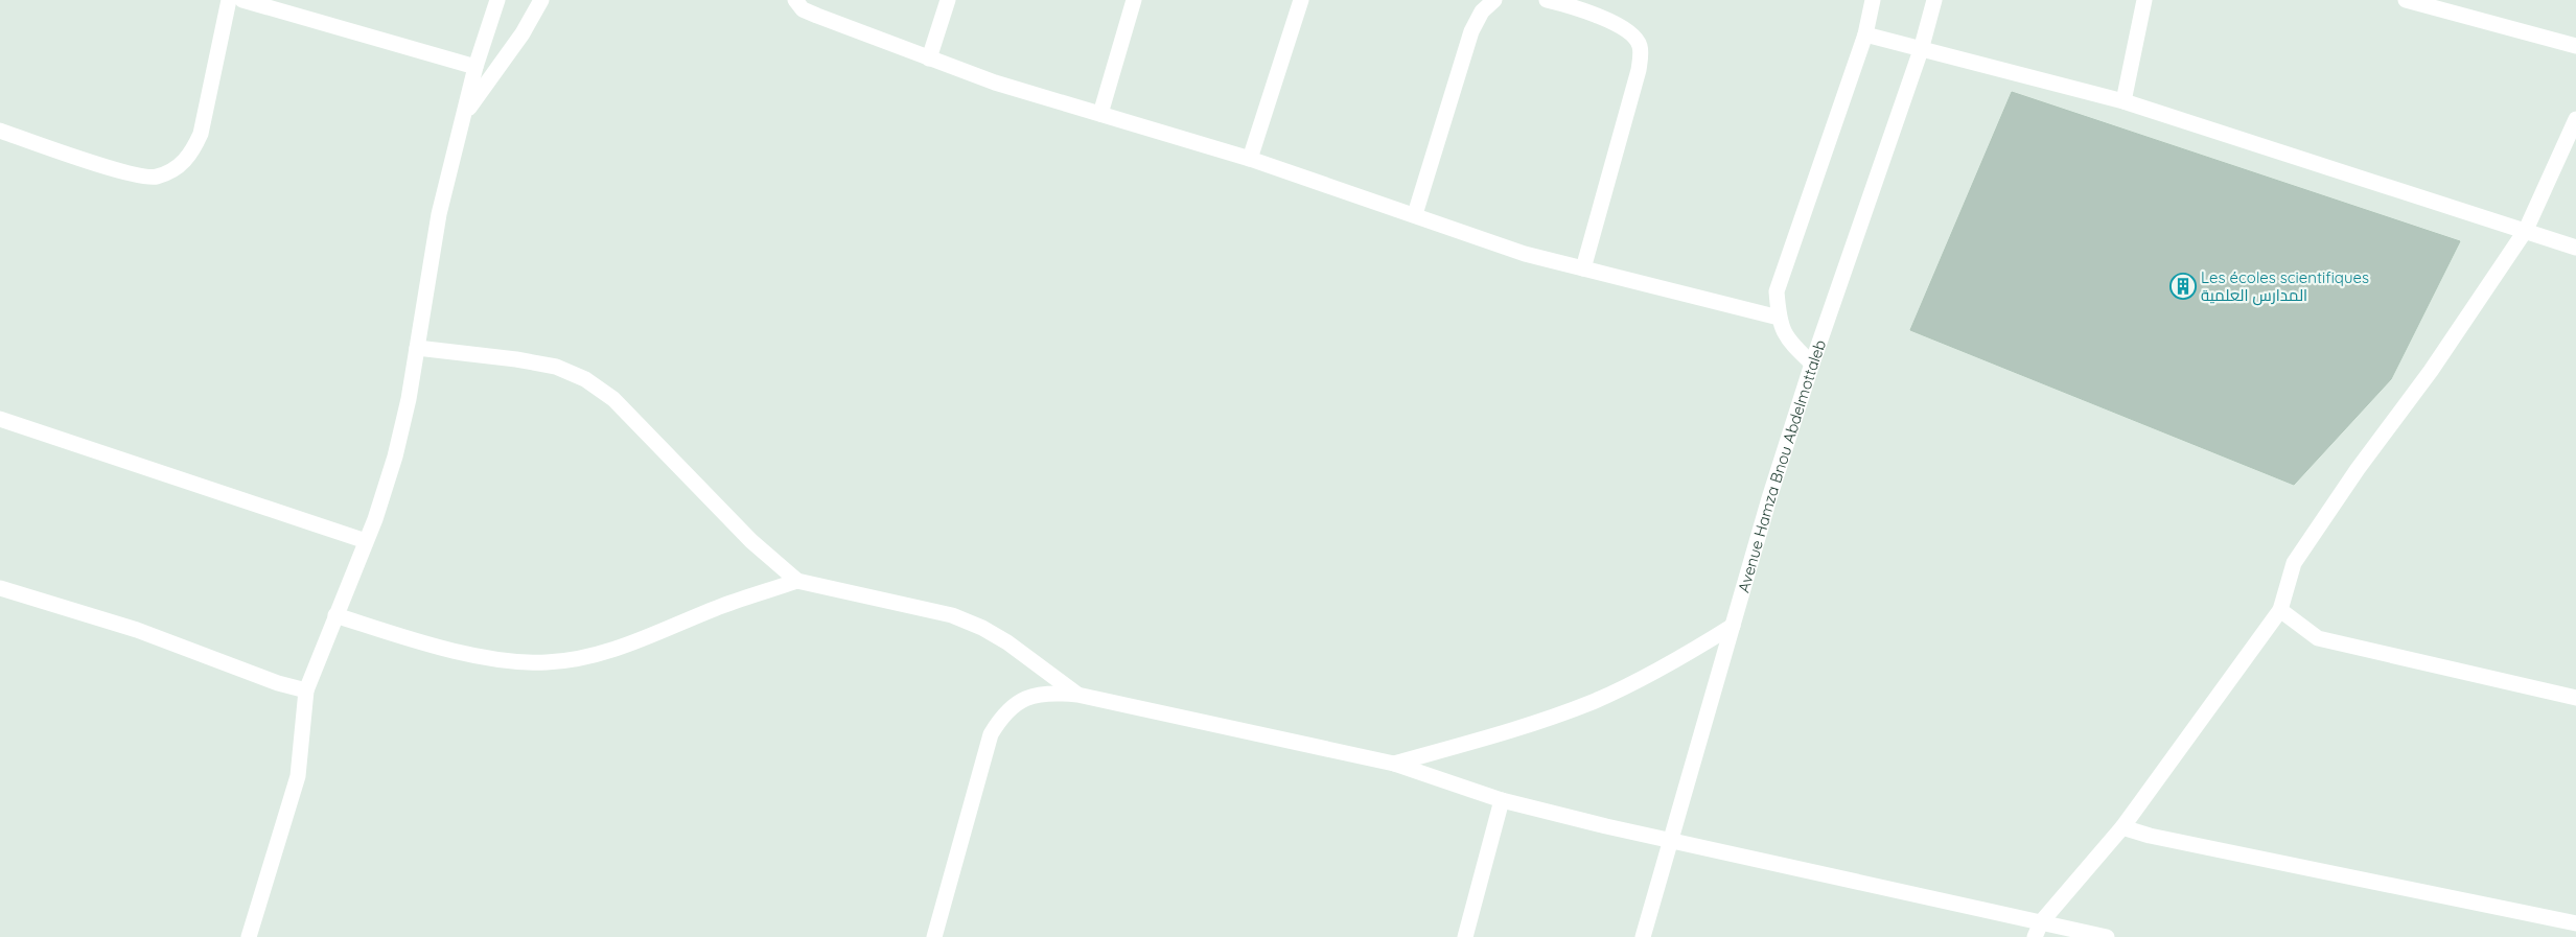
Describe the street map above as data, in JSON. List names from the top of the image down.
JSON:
{
  "streets": {
    "street": ["Avenue Hamza Bnou Abdelmottaleb"]
  },
  "places": {
    "building": ["Les écoles scientifiques المدارس العلمية"]
  }
}
